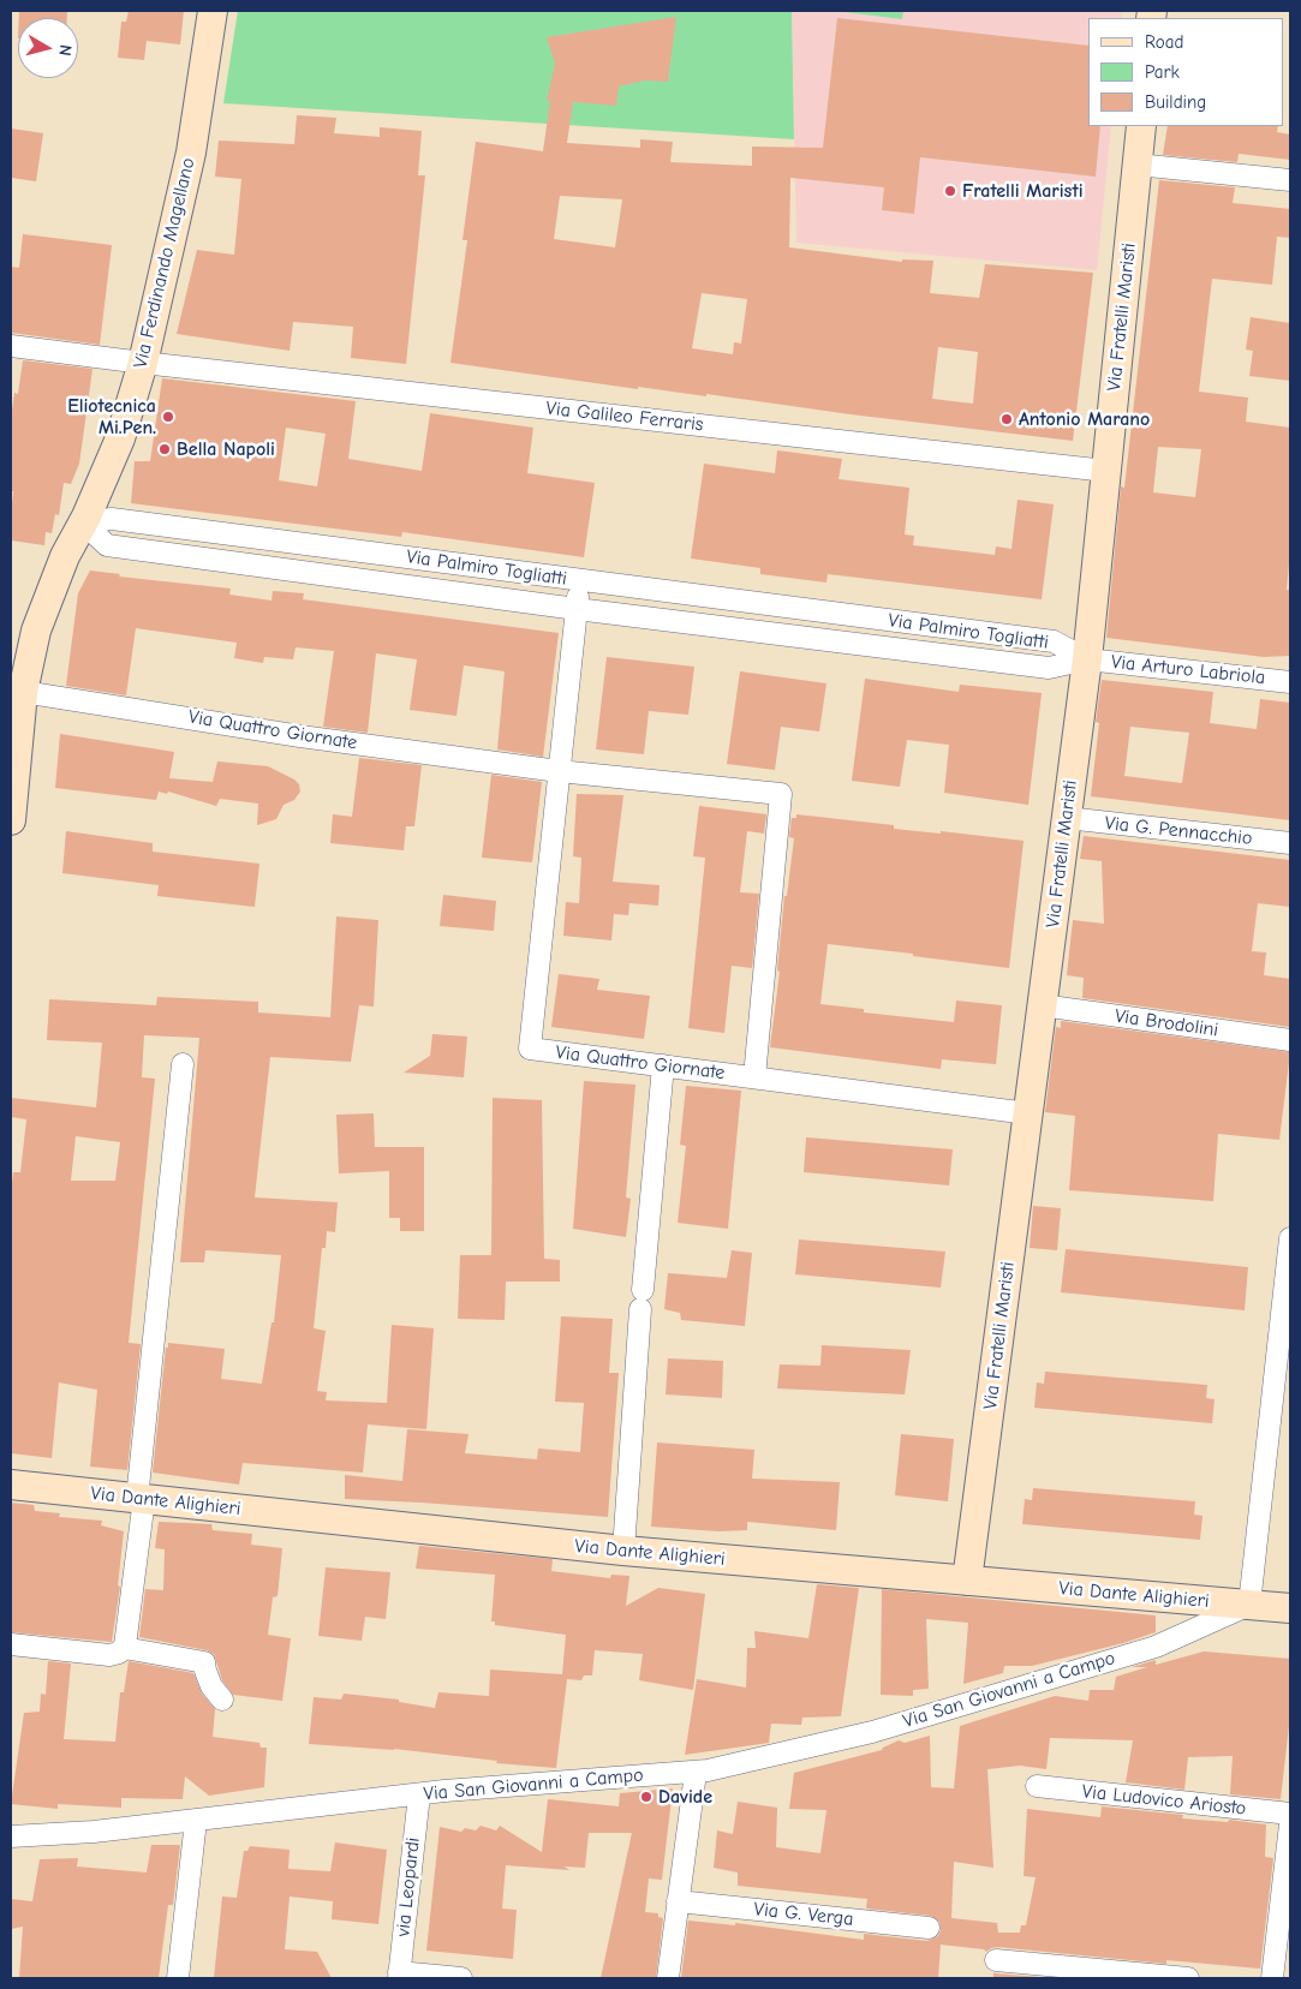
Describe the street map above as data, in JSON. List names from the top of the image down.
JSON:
{
  "streets": {
    "street": [
      "Via Ferdinando Magellano",
      "Via Fratelli Maristi",
      "Via Galileo Ferraris",
      "Via Palmiro Togliatti",
      "Via Arturo Labriola",
      "Via Quattro Giornate",
      "Via G. Pennacchio",
      "Via Brodolini",
      "Via Dante Alighieri",
      "Via San Giovanni a Campo",
      "Via Ludovico Ariosto",
      "via Leopardi",
      "Via G. Verga"
    ]
  },
  "crossings": [
    ["Via Ferdinando Magellano", "Via Galileo Ferraris"],
    ["Via Ferdinando Magellano", "Via Palmiro Togliatti"],
    ["Via Ferdinando Magellano", "Via Quattro Giornate"],
    ["Via Fratelli Maristi", "Via Galileo Ferraris"],
    ["Via Fratelli Maristi", "Via Palmiro Togliatti"],
    ["Via Fratelli Maristi", "Via Arturo Labriola"],
    ["Via Fratelli Maristi", "Via Quattro Giornate"],
    ["Via Fratelli Maristi", "Via G. Pennacchio"],
    ["Via Fratelli Maristi", "Via Brodolini"],
    ["Via Fratelli Maristi", "Via Dante Alighieri"],
    ["Via Palmiro Togliatti", "Via Arturo Labriola"],
    ["Via Palmiro Togliatti", "Via Quattro Giornate"],
    ["Via Dante Alighieri", "Via San Giovanni a Campo"],
    ["Via San Giovanni a Campo", "via Leopardi"]
  ],
  "places": [
    "Fratelli Maristi",
    "Eliotecnica Mi.Pen.",
    "Antonio Marano",
    "Bella Napoli",
    "Davide"
  ],
  "legend": ["Road", "Park", "Building"],
  "north": "right"
}
